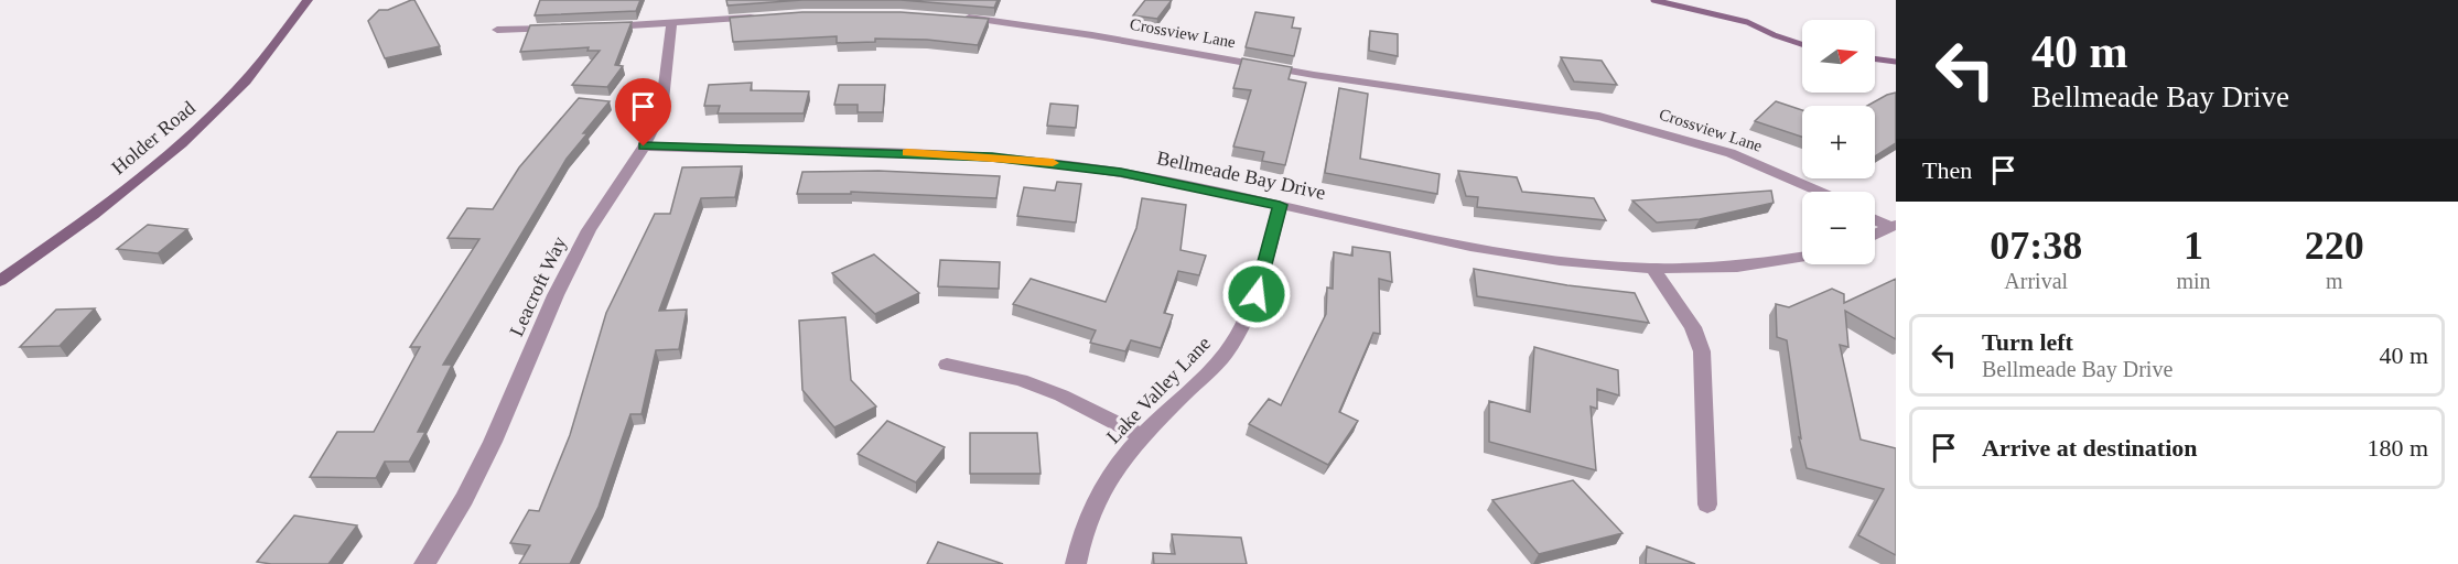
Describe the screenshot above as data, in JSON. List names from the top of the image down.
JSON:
{
  "streets": {
    "street": [
      "Crossview Lane",
      "Holder Road",
      "Bellmeade Bay Drive",
      "Leacroft Way",
      "Lake Valley Lane"
    ]
  },
  "crossings": [
    ["Bellmeade Bay Drive", "Leacroft Way"],
    ["Bellmeade Bay Drive", "Lake Valley Lane"]
  ],
  "north": "right",
  "page": {
    "turn": ["40 m", "Bellmeade Bay Drive"],
    "map_buttons": ["+", "−"],
    "then": "Then",
    "eta": [
      "07:38",
      "Arrival",
      "1",
      "min",
      "220",
      "m"
    ],
    "list": [
      {
        "name": "Turn left",
        "note": "Bellmeade Bay Drive",
        "value": "40 m"
      },
      {
        "name": "Arrive at destination",
        "value": "180 m"
      }
    ]
  }
}
